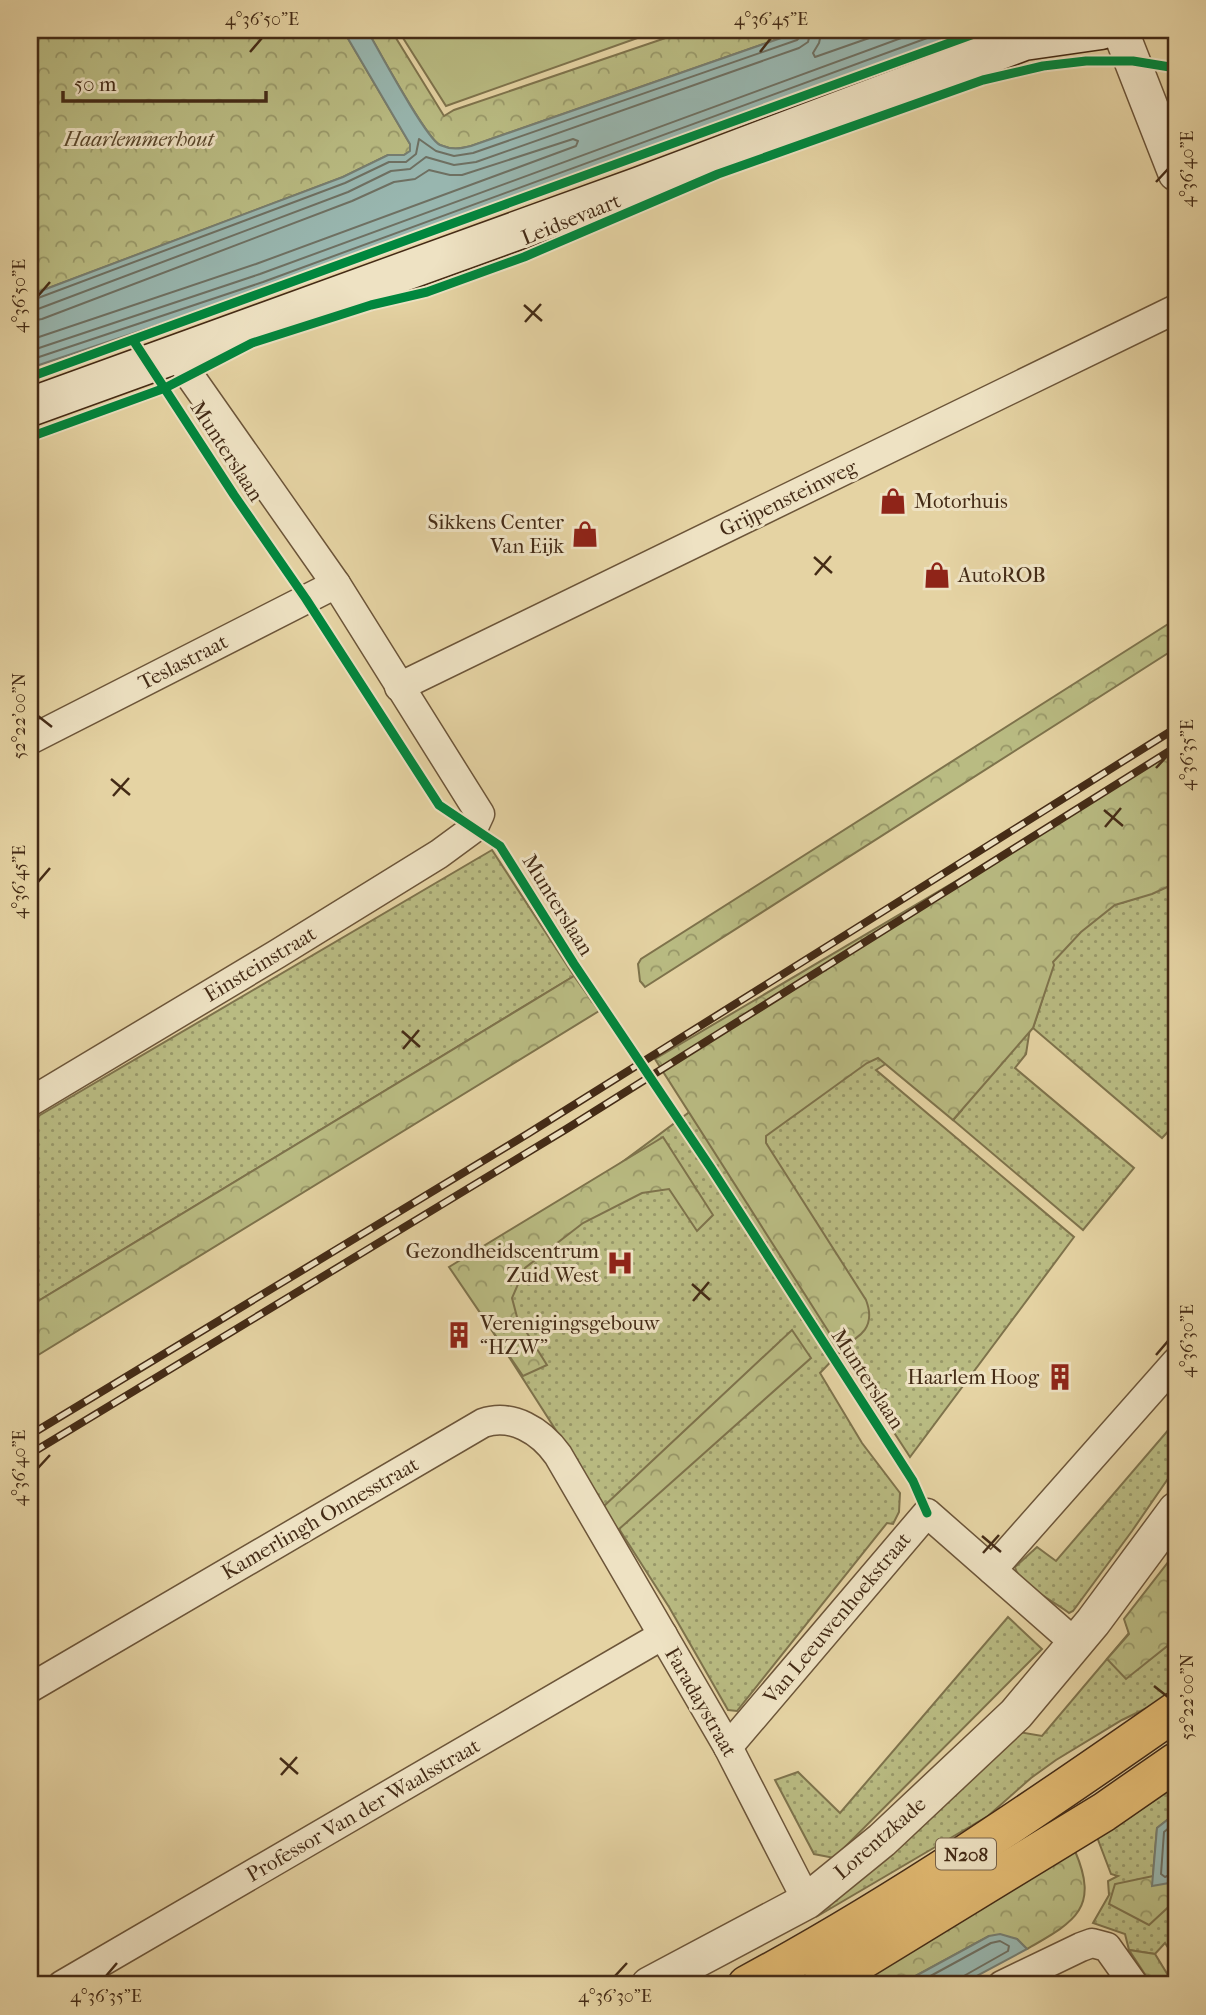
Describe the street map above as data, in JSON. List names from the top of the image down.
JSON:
{
  "streets": {
    "main road": ["Leidsevaart", "N208"],
    "street": [
      "Munterslaan",
      "Grijpensteinweg",
      "Teslastraat",
      "Einsteinstraat",
      "Kamerlingh Onnesstraat",
      "Van Leeuwenhoekstraat",
      "Faradaystraat",
      "Professor Van der Waalsstraat",
      "Lorentzkade"
    ]
  },
  "crossings": [
    ["Leidsevaart", "Munterslaan"],
    ["Munterslaan", "Grijpensteinweg"],
    ["Munterslaan", "Teslastraat"],
    ["Munterslaan", "Einsteinstraat"],
    ["Kamerlingh Onnesstraat", "Faradaystraat"],
    ["Van Leeuwenhoekstraat", "Faradaystraat"],
    ["Van Leeuwenhoekstraat", "Lorentzkade"],
    ["Faradaystraat", "Professor Van der Waalsstraat"],
    ["Faradaystraat", "Lorentzkade"]
  ],
  "parks": ["Haarlemmerhout"],
  "places": {
    "shop": ["Motorhuis", "Sikkens Center Van Eijk", "AutoROB"],
    "hospital": ["Gezondheidscentrum Zuid West"],
    "building": ["Verenigingsgebouw “HZW”", "Haarlem Hoog"]
  },
  "scale_bar": "50 m",
  "coordinates": [
    "4°36'50\"E",
    "4°36'45\"E",
    "4°36'40\"E",
    "52°22'00\"N",
    "4°36'35\"E",
    "4°36'30\"E"
  ]
}
